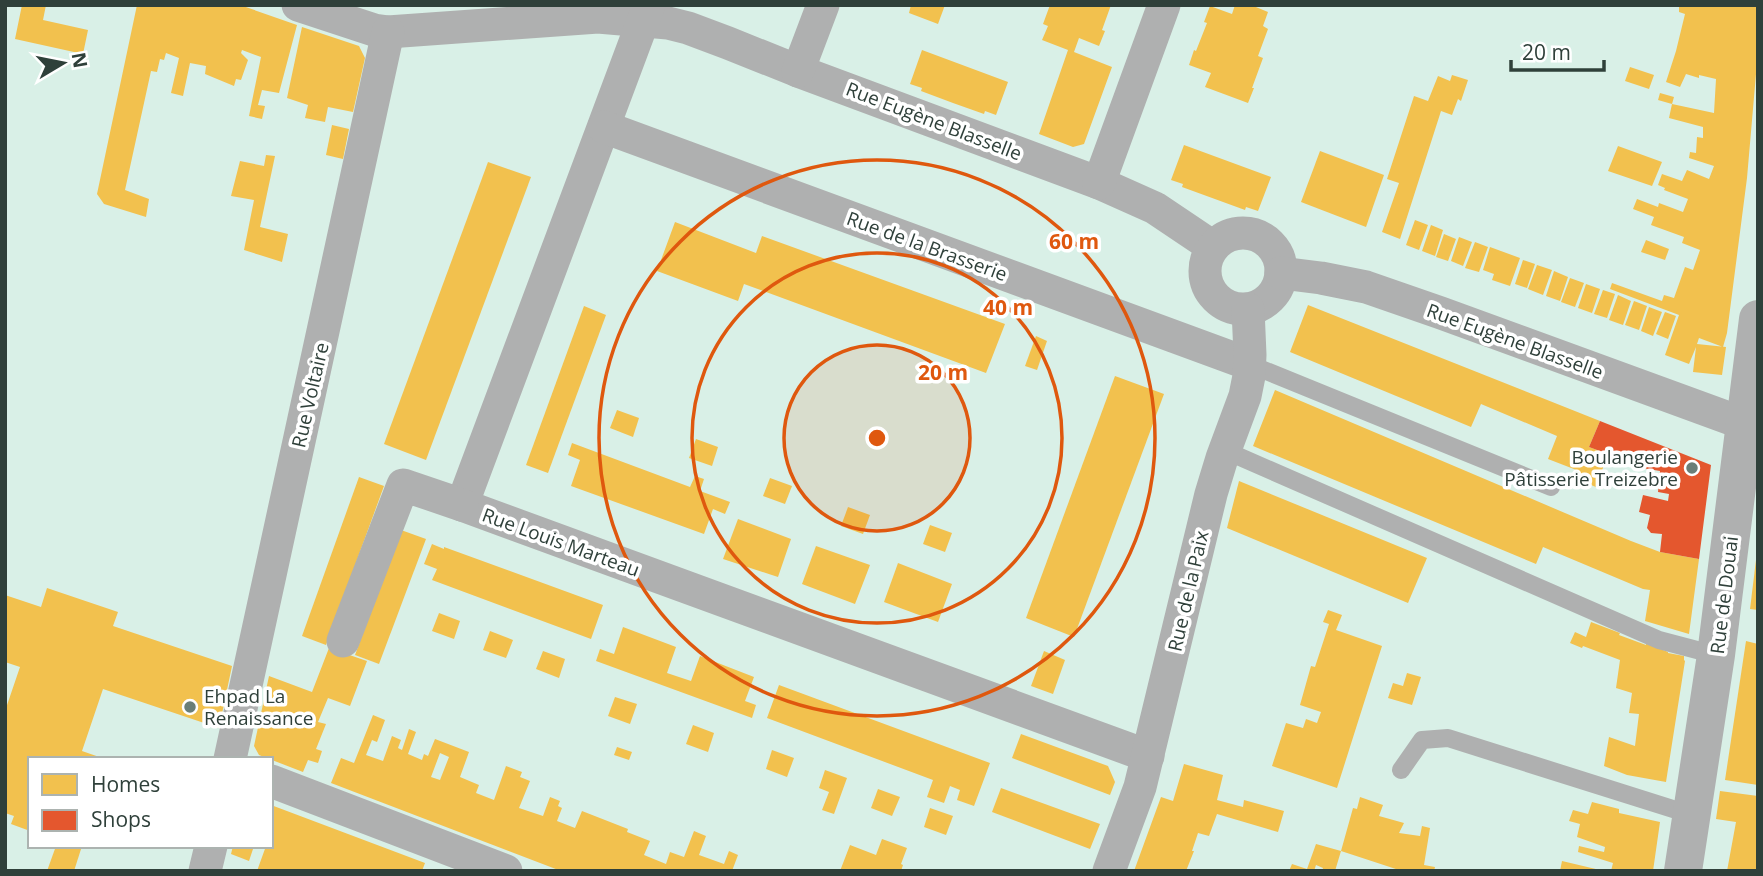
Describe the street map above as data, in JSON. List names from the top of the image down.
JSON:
{
  "streets": {
    "street": [
      "Rue Eugène Blasselle",
      "Rue de la Brasserie",
      "Rue Voltaire",
      "Rue Louis Marteau",
      "Rue de la Paix",
      "Rue de Douai"
    ]
  },
  "crossings": [
    ["Rue Eugène Blasselle", "Rue Voltaire"],
    ["Rue Eugène Blasselle", "Rue Louis Marteau"],
    ["Rue Eugène Blasselle", "Rue de la Paix"],
    ["Rue Eugène Blasselle", "Rue de Douai"],
    ["Rue de la Brasserie", "Rue Louis Marteau"],
    ["Rue de la Brasserie", "Rue de la Paix"],
    ["Rue Louis Marteau", "Rue de la Paix"]
  ],
  "places": ["Boulangerie Pâtisserie Treizebre", "Ehpad La Renaissance"],
  "legend": ["Homes", "Shops"],
  "scale_bar": "20 m",
  "north": "right",
  "rings": ["60 m", "40 m", "20 m"]
}
